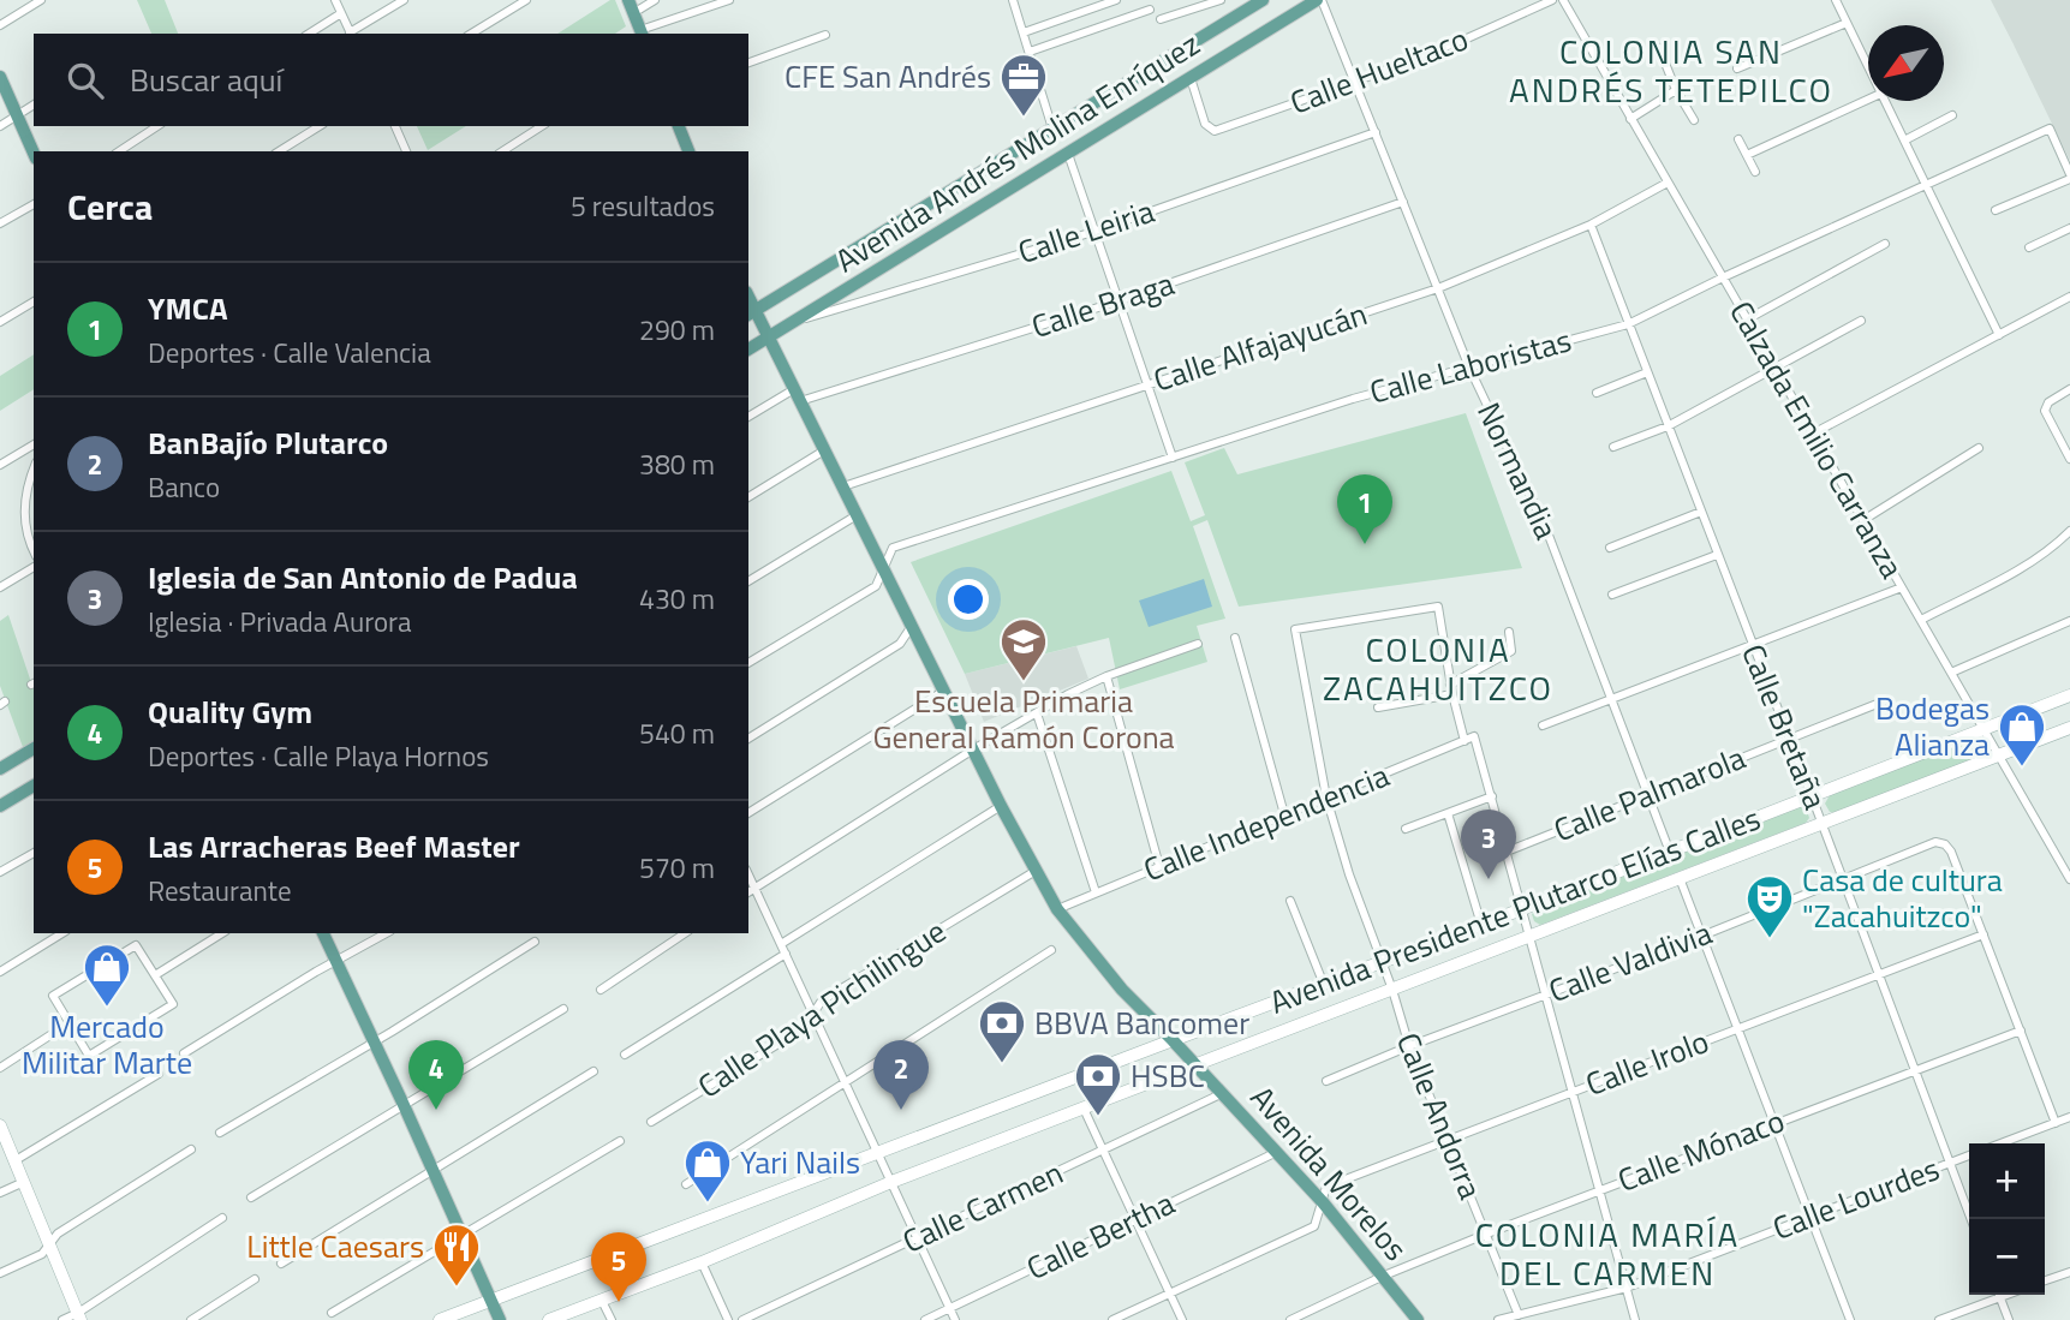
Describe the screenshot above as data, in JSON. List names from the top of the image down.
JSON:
{
  "streets": {
    "main road": ["Avenida Andrés Molina Enríquez", "Avenida Presidente Plutarco Elías Calles", "Avenida Morelos"],
    "street": [
      "Calle Hueltaco",
      "Calle Leiria",
      "Calle Braga",
      "Calle Alfajayucán",
      "Calle Laboristas",
      "Calzada Emilio Carranza",
      "Normandia",
      "Calle Bretaña",
      "Calle Palmarola",
      "Calle Independencia",
      "Calle Valdivia",
      "Calle Playa Pichilingue",
      "Calle Irolo",
      "Calle Andorra",
      "Calle Mónaco",
      "Calle Lourdes",
      "Calle Carmen",
      "Calle Bertha"
    ]
  },
  "crossings": [
    ["Calle Hueltaco", "Avenida Andrés Molina Enríquez"],
    ["Calle Hueltaco", "Normandia"],
    ["Avenida Andrés Molina Enríquez", "Calle Leiria"],
    ["Avenida Andrés Molina Enríquez", "Normandia"],
    ["Avenida Andrés Molina Enríquez", "Avenida Morelos"],
    ["Calle Leiria", "Normandia"],
    ["Calle Braga", "Normandia"],
    ["Calle Braga", "Avenida Morelos"],
    ["Calle Alfajayucán", "Calzada Emilio Carranza"],
    ["Calle Alfajayucán", "Normandia"],
    ["Calle Alfajayucán", "Calle Bretaña"],
    ["Calle Alfajayucán", "Avenida Morelos"],
    ["Calle Laboristas", "Calzada Emilio Carranza"],
    ["Calle Laboristas", "Normandia"],
    ["Calle Laboristas", "Calle Bretaña"],
    ["Calle Laboristas", "Avenida Morelos"],
    ["Calzada Emilio Carranza", "Avenida Presidente Plutarco Elías Calles"],
    ["Normandia", "Calle Palmarola"],
    ["Normandia", "Avenida Presidente Plutarco Elías Calles"],
    ["Calle Bretaña", "Calle Palmarola"],
    ["Calle Bretaña", "Avenida Presidente Plutarco Elías Calles"],
    ["Calle Bretaña", "Calle Valdivia"],
    ["Calle Bretaña", "Calle Irolo"],
    ["Calle Bretaña", "Calle Mónaco"],
    ["Calle Bretaña", "Calle Lourdes"],
    ["Calle Independencia", "Calle Andorra"],
    ["Calle Independencia", "Avenida Morelos"],
    ["Avenida Presidente Plutarco Elías Calles", "Calle Andorra"],
    ["Avenida Presidente Plutarco Elías Calles", "Avenida Morelos"],
    ["Calle Valdivia", "Calle Irolo"],
    ["Calle Valdivia", "Calle Andorra"],
    ["Calle Playa Pichilingue", "Avenida Morelos"],
    ["Calle Irolo", "Calle Andorra"],
    ["Calle Irolo", "Avenida Morelos"],
    ["Calle Andorra", "Calle Mónaco"],
    ["Calle Andorra", "Calle Lourdes"],
    ["Calle Mónaco", "Avenida Morelos"],
    ["Avenida Morelos", "Calle Carmen"],
    ["Avenida Morelos", "Calle Bertha"]
  ],
  "districts": ["COLONIA SAN ANDRÉS TETEPILCO", "COLONIA ZACAHUITZCO", "COLONIA MARÍA DEL CARMEN"],
  "places": {
    "office": ["CFE San Andrés"],
    "school or university": ["Escuela Primaria General Ramón Corona"],
    "shop": ["Bodegas Alianza", "Mercado Militar Marte", "Yari Nails"],
    "theatre": ["Casa de cultura \"Zacahuitzco\""],
    "bank": ["BBVA Bancomer", "HSBC"],
    "restaurant": ["Little Caesars"]
  },
  "north": "bottom left",
  "page": {
    "search": "Buscar aquí",
    "heading": ["Cerca", "5 resultados"],
    "list": [
      {
        "mark": "1",
        "name": "YMCA",
        "note": "Deportes · Calle Valencia",
        "value": "290 m"
      },
      {
        "mark": "2",
        "name": "BanBajío Plutarco",
        "note": "Banco",
        "value": "380 m"
      },
      {
        "mark": "3",
        "name": "Iglesia de San Antonio de Padua",
        "note": "Iglesia · Privada Aurora",
        "value": "430 m"
      },
      {
        "mark": "4",
        "name": "Quality Gym",
        "note": "Deportes · Calle Playa Hornos",
        "value": "540 m"
      },
      {
        "mark": "5",
        "name": "Las Arracheras Beef Master",
        "note": "Restaurante",
        "value": "570 m"
      }
    ],
    "pins": [
      "1",
      "3",
      "2",
      "4",
      "5"
    ],
    "map_buttons": ["+", "−"]
  }
}
